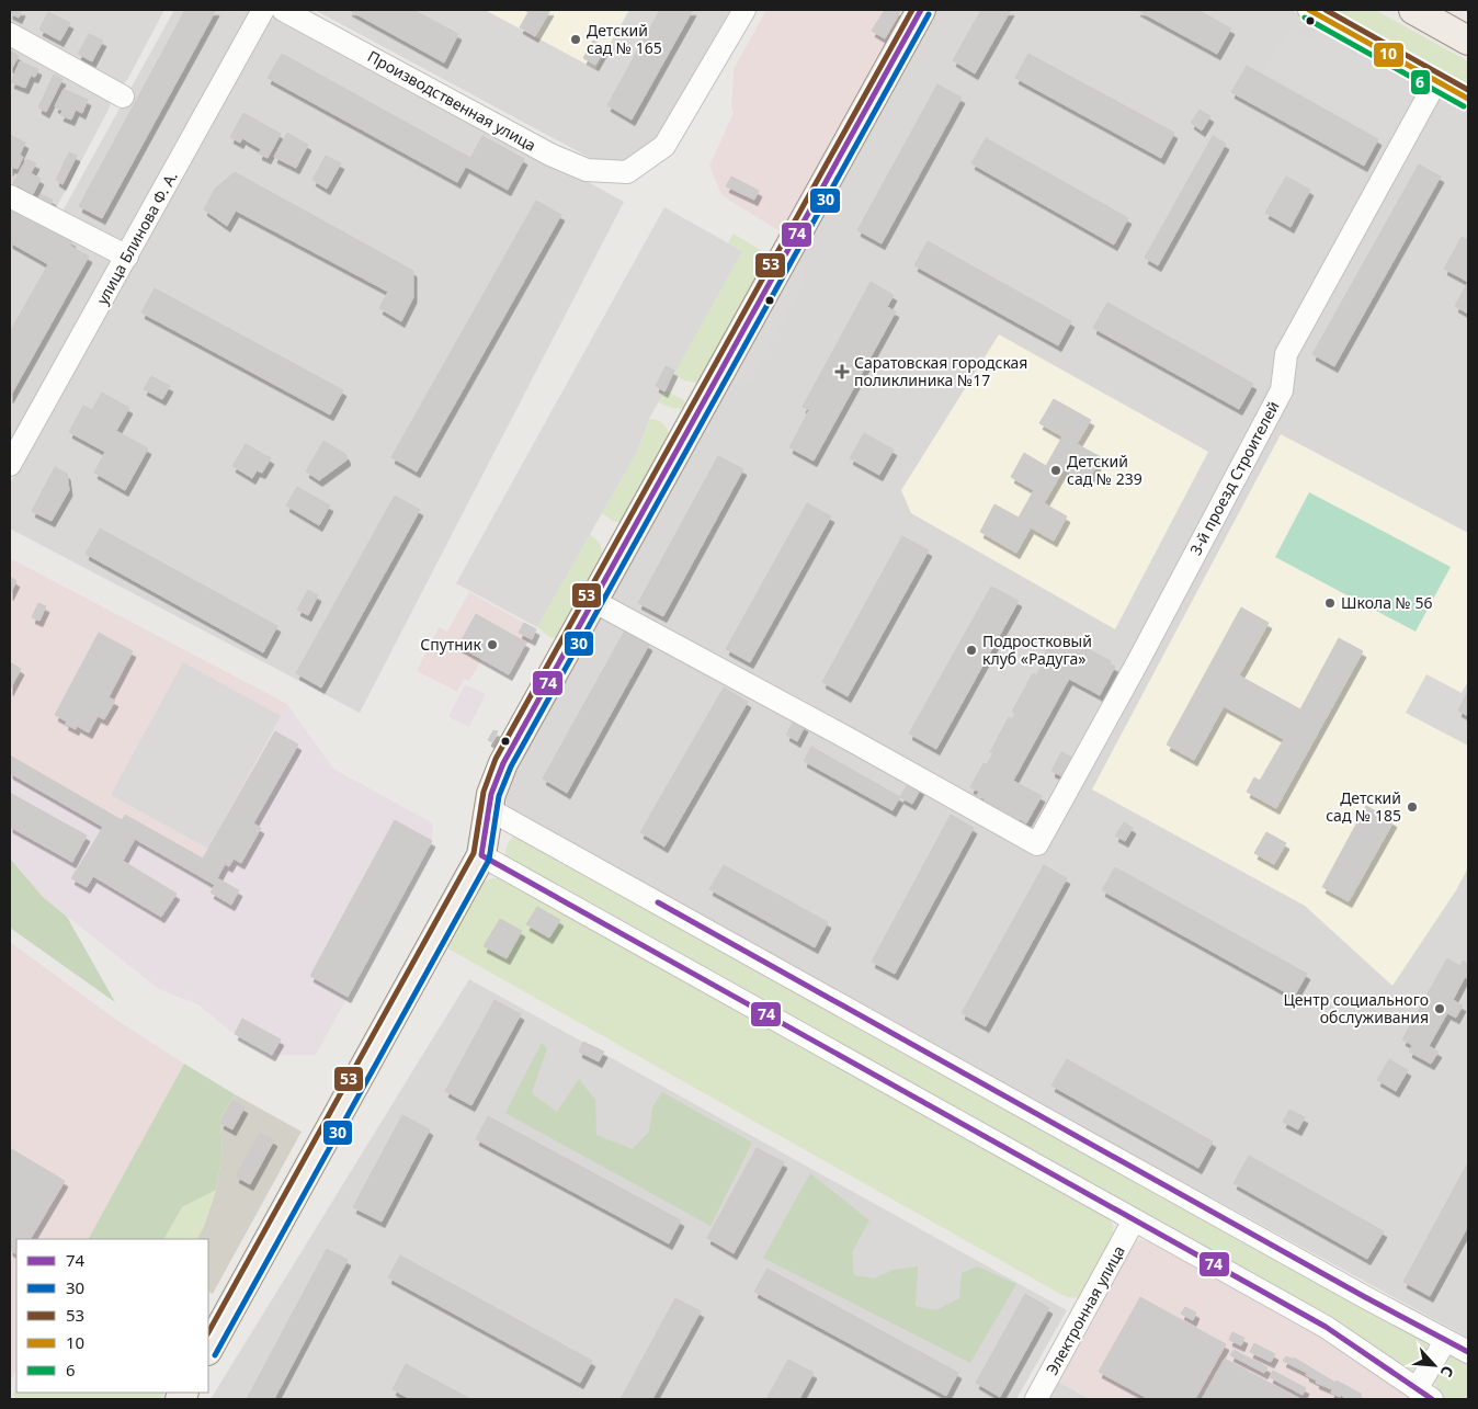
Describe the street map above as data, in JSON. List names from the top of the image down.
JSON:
{
  "streets": {
    "street": [
      "Производственная улица",
      "улица Блинова Ф. А.",
      "3-й проезд Строителей",
      "Электронная улица"
    ]
  },
  "places": {
    "other": [
      "Детский сад № 165",
      "Детский сад № 239",
      "Школа № 56",
      "Спутник",
      "Подростковый клуб «Радуга»",
      "Детский сад № 185",
      "Центр социального обслуживания"
    ],
    "health": ["Саратовская городская поликлиника №17"]
  },
  "lines": [
    "transit line 74",
    "transit line 53",
    "transit line 10",
    "transit line 30",
    "transit line 6"
  ],
  "legend": [
    "74",
    "30",
    "53",
    "10",
    "6"
  ],
  "north": "bottom right"
}
